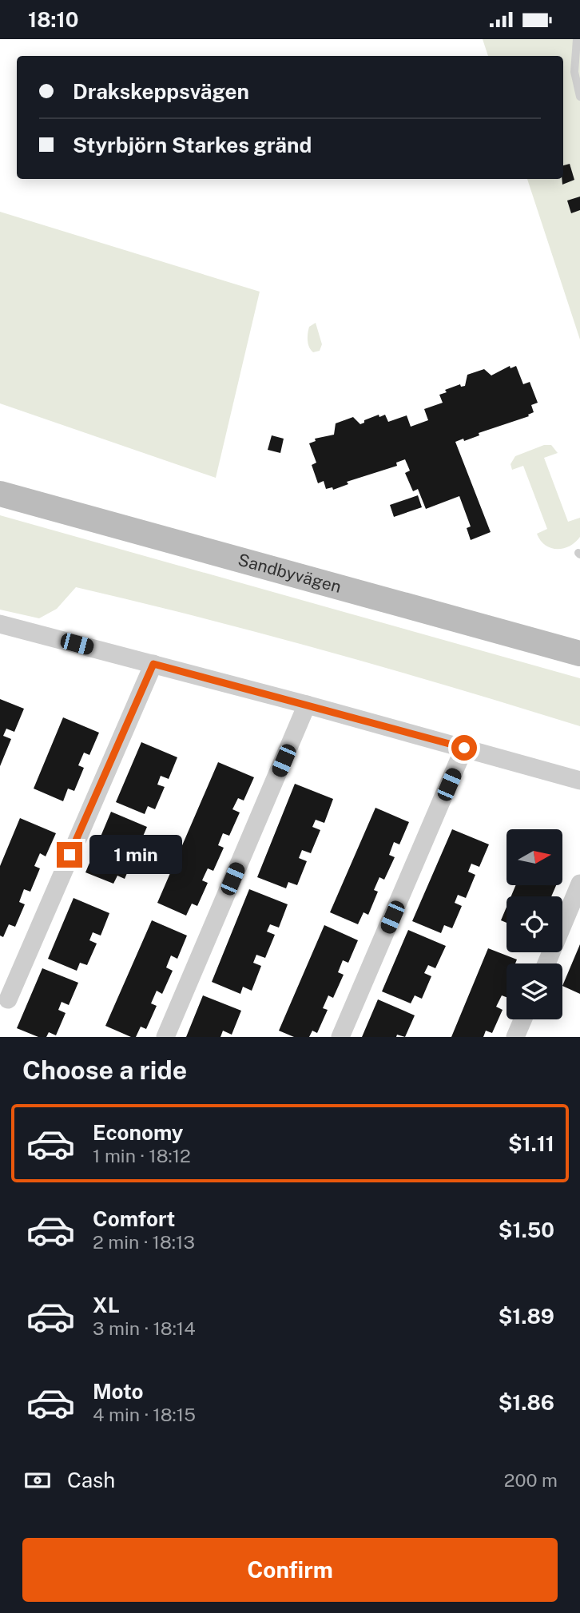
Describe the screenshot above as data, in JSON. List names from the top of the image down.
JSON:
{
  "streets": {
    "main road": ["Sandbyvägen"]
  },
  "north": "right",
  "page": {
    "status": "18:10",
    "banner": ["Drakskeppsvägen", "Styrbjörn Starkes gränd"],
    "bubble": "1 min",
    "heading": "Choose a ride",
    "list": [
      {
        "name": "Economy",
        "note": "1 min · 18:12",
        "value": "$1.11"
      },
      {
        "name": "Comfort",
        "note": "2 min · 18:13",
        "value": "$1.50"
      },
      {
        "name": "XL",
        "note": "3 min · 18:14",
        "value": "$1.89"
      },
      {
        "name": "Moto",
        "note": "4 min · 18:15",
        "value": "$1.86"
      }
    ],
    "pay": ["Cash", "200 m"],
    "buttons": "Confirm"
  }
}
